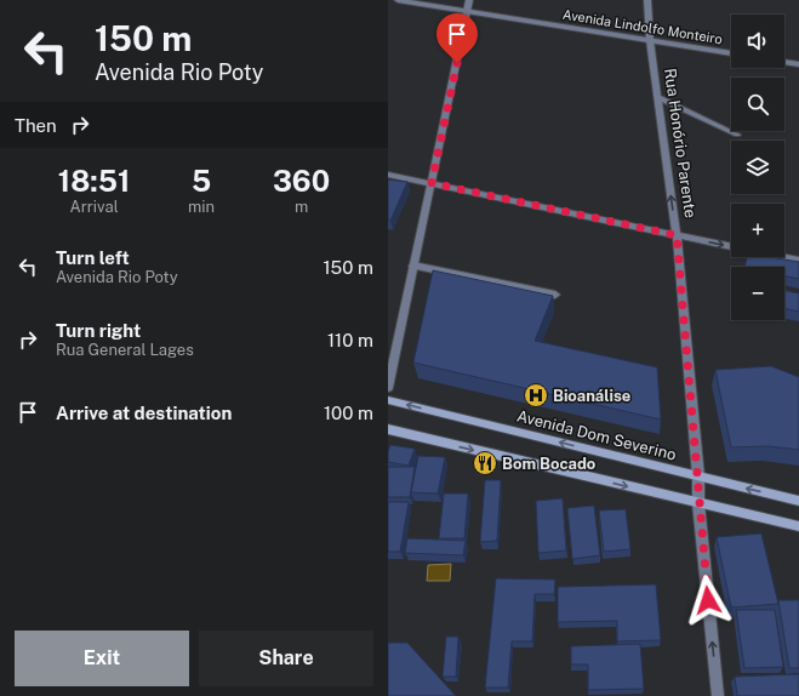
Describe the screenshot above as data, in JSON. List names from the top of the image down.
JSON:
{
  "streets": {
    "main road": ["Avenida Dom Severino"],
    "street": ["Avenida Lindolfo Monteiro", "Rua Honório Parente"]
  },
  "crossings": [
    ["Avenida Lindolfo Monteiro", "Rua Honório Parente"],
    ["Rua Honório Parente", "Avenida Dom Severino"]
  ],
  "one_way": ["Rua Honório Parente"],
  "places": {
    "hospital": ["Bioanálise"],
    "restaurant": ["Bom Bocado"]
  },
  "page": {
    "turn": ["150 m", "Avenida Rio Poty"],
    "map_buttons": ["+", "−"],
    "then": "Then",
    "eta": [
      "18:51",
      "Arrival",
      "5",
      "min",
      "360",
      "m"
    ],
    "list": [
      {
        "name": "Turn left",
        "note": "Avenida Rio Poty",
        "value": "150 m"
      },
      {
        "name": "Turn right",
        "note": "Rua General Lages",
        "value": "110 m"
      },
      {
        "name": "Arrive at destination",
        "value": "100 m"
      }
    ],
    "buttons": ["Exit", "Share"]
  }
}
